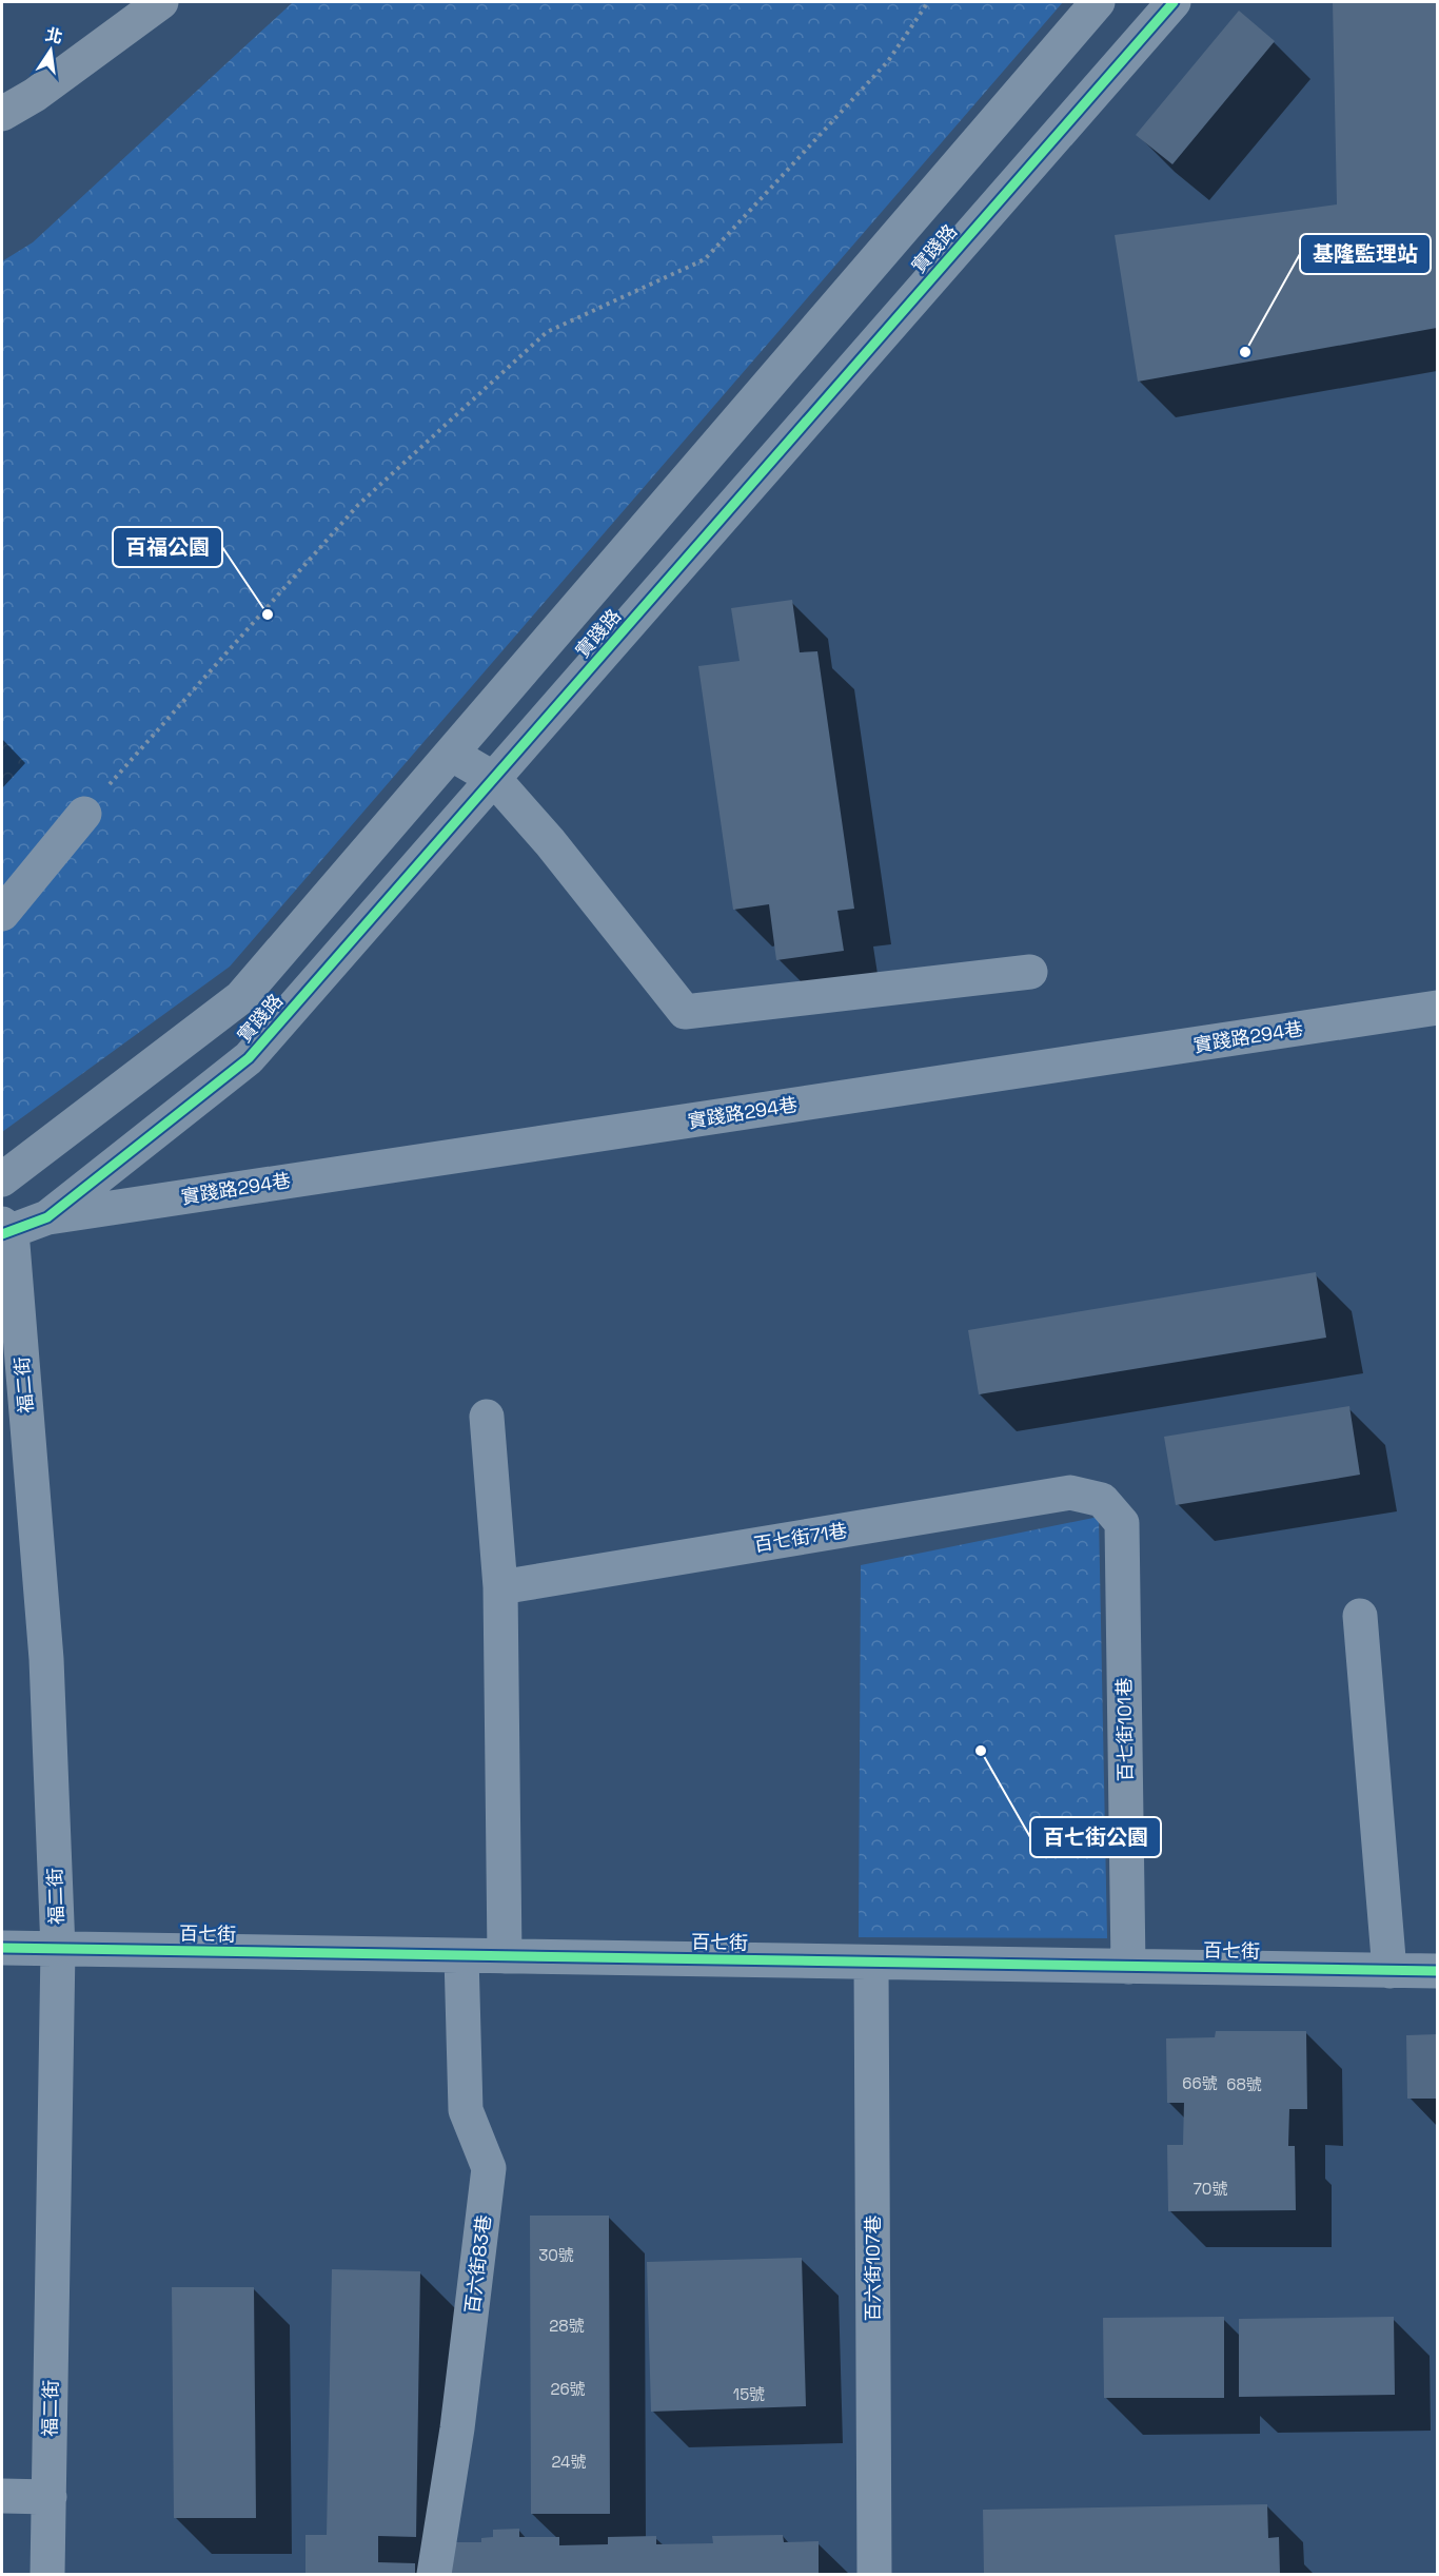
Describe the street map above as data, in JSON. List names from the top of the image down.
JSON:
{
  "streets": {
    "street": [
      "實踐路",
      "實踐路294巷",
      "福二街",
      "百七街71巷",
      "百七街101巷",
      "百七街",
      "百六街83巷",
      "百六街107巷"
    ]
  },
  "crossings": [
    ["實踐路", "實踐路294巷"],
    ["實踐路", "福二街"],
    ["福二街", "百七街"],
    ["百七街71巷", "百七街101巷"],
    ["百七街101巷", "百七街"],
    ["百七街", "百六街83巷"],
    ["百七街", "百六街107巷"]
  ],
  "places": ["基隆監理站", "百福公園", "百七街公園"],
  "house_numbers": [
    "66號",
    "68號",
    "70號",
    "30號",
    "28號",
    "26號",
    "15號",
    "24號"
  ],
  "north": "top"
}
